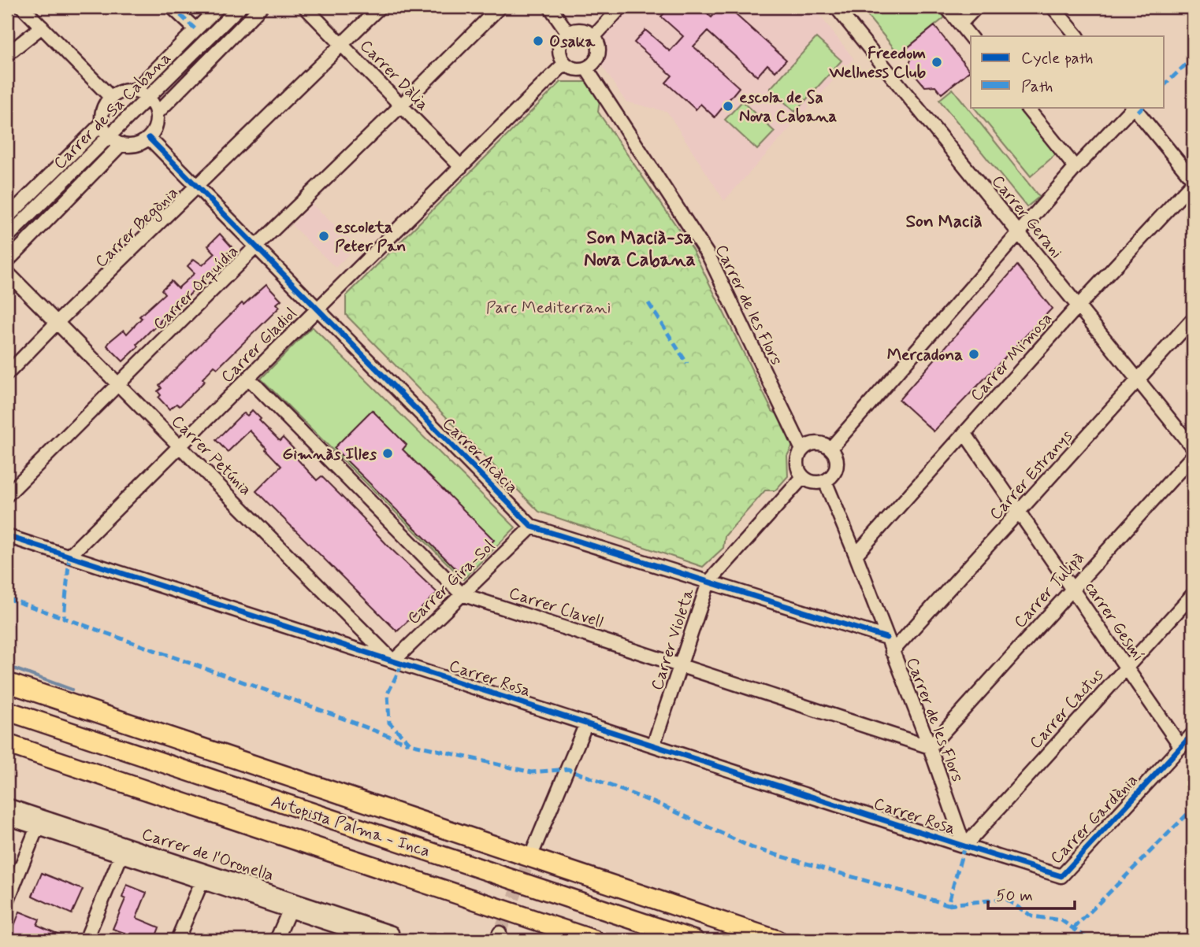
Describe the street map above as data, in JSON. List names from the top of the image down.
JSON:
{
  "streets": {
    "highway": ["Autopista Palma - Inca"],
    "street": [
      "Carrer Dàlia",
      "Carrer de Sa Cabana",
      "Carrer Gerani",
      "Carrer Begònia",
      "Carrer Orquídia",
      "Carrer de les Flors",
      "Carrer Gladiol",
      "Carrer Mimosa",
      "Carrer Petúnia",
      "Carrer Acàcia",
      "Carrer Estranys",
      "Carrer Gira-Sol",
      "Carrer Tulipà",
      "Carrer Clavell",
      "carrer Gesmí",
      "Carrer Violeta",
      "Carrer Rosa",
      "Carrer Cactus",
      "Carrer Gardènia",
      "Carrer de l'Oronella"
    ]
  },
  "crossings": [
    ["Carrer Dàlia", "Carrer Begònia"],
    ["Carrer Dàlia", "Carrer Orquídia"],
    ["Carrer Dàlia", "Carrer Gladiol"],
    ["Carrer Gerani", "Carrer Mimosa"],
    ["Carrer Gerani", "Carrer Estranys"],
    ["Carrer Begònia", "Carrer Petúnia"],
    ["Carrer Begònia", "Carrer Acàcia"],
    ["Carrer Orquídia", "Carrer Petúnia"],
    ["Carrer Orquídia", "Carrer Acàcia"],
    ["Carrer de les Flors", "Carrer Gladiol"],
    ["Carrer de les Flors", "Carrer Mimosa"],
    ["Carrer de les Flors", "Carrer Acàcia"],
    ["Carrer de les Flors", "Carrer Estranys"],
    ["Carrer de les Flors", "Carrer Tulipà"],
    ["Carrer de les Flors", "Carrer Clavell"],
    ["Carrer de les Flors", "Carrer Violeta"],
    ["Carrer de les Flors", "Carrer Rosa"],
    ["Carrer de les Flors", "Carrer Cactus"],
    ["Carrer de les Flors", "Carrer Gardènia"],
    ["Carrer Gladiol", "Carrer Petúnia"],
    ["Carrer Gladiol", "Carrer Acàcia"],
    ["Carrer Gladiol", "Carrer Clavell"],
    ["Carrer Gladiol", "Carrer Rosa"],
    ["Carrer Mimosa", "carrer Gesmí"],
    ["Carrer Petúnia", "Carrer Gira-Sol"],
    ["Carrer Petúnia", "Carrer Rosa"],
    ["Carrer Acàcia", "Carrer Gira-Sol"],
    ["Carrer Acàcia", "Carrer Violeta"],
    ["Carrer Estranys", "carrer Gesmí"],
    ["Carrer Gira-Sol", "Carrer Clavell"],
    ["Carrer Gira-Sol", "Carrer Rosa"],
    ["Carrer Tulipà", "Carrer Clavell"],
    ["Carrer Tulipà", "carrer Gesmí"],
    ["Carrer Clavell", "Carrer Violeta"],
    ["carrer Gesmí", "Carrer Cactus"],
    ["carrer Gesmí", "Carrer Gardènia"],
    ["Carrer Violeta", "Carrer Rosa"],
    ["Carrer Rosa", "Carrer Cactus"],
    ["Carrer Rosa", "Carrer Gardènia"],
    ["Carrer Cactus", "Carrer Gardènia"]
  ],
  "districts": ["Son Macià", "Son Macià-sa Nova Cabana"],
  "parks": ["Parc Mediterrani"],
  "places": [
    "Osaka",
    "Freedom Wellness Club",
    "escola de Sa Nova Cabana",
    "escoleta Peter Pan",
    "Mercadona",
    "Gimnàs Illes"
  ],
  "legend": ["Cycle path", "Path"],
  "scale_bar": "50 m"
}
